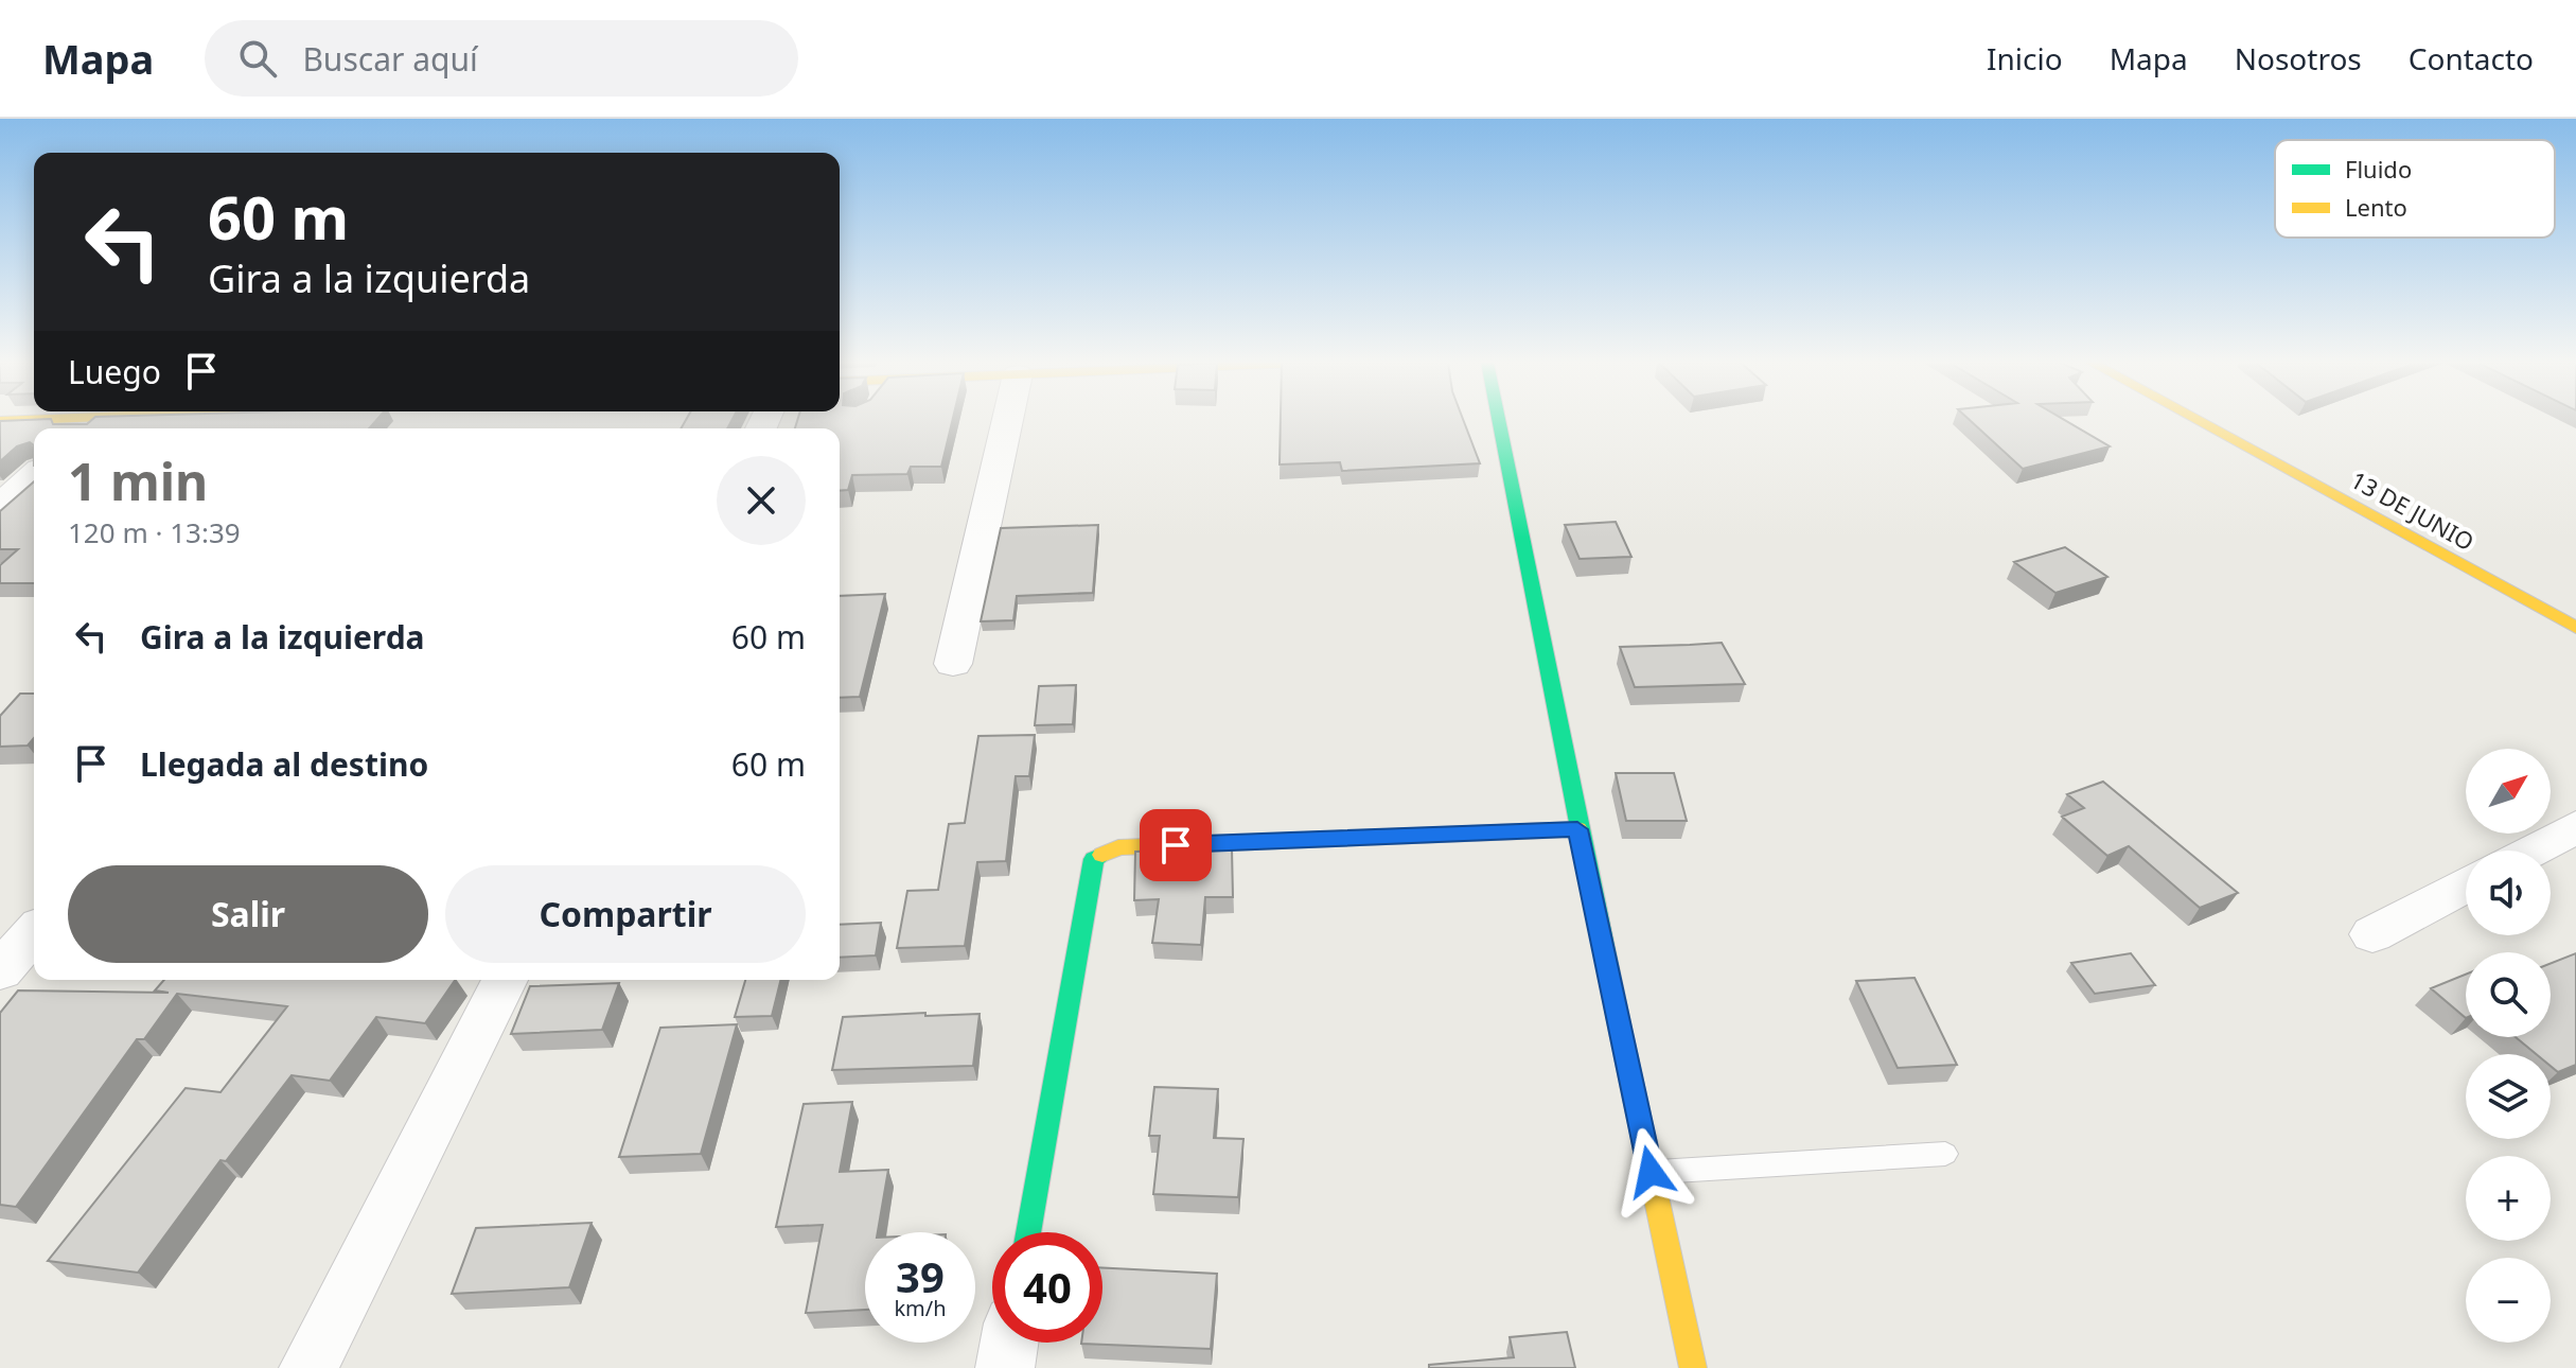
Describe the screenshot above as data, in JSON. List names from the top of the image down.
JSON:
{
  "streets": {
    "street": ["13 DE JUNIO"]
  },
  "legend": ["Fluido", "Lento"],
  "north": "top right",
  "page": {
    "header": "Mapa",
    "search": "Buscar aquí",
    "nav": [
      "Inicio",
      "Mapa",
      "Nosotros",
      "Contacto"
    ],
    "turn": ["60 m", "Gira a la izquierda"],
    "then": "Luego",
    "heading": ["1 min", "120 m · 13:39"],
    "list": [
      {
        "name": "Gira a la izquierda",
        "value": "60 m"
      },
      {
        "name": "Llegada al destino",
        "value": "60 m"
      }
    ],
    "map_buttons": ["+", "−"],
    "buttons": ["Salir", "Compartir"],
    "speed": "39 km/h",
    "limit": "40"
  }
}
